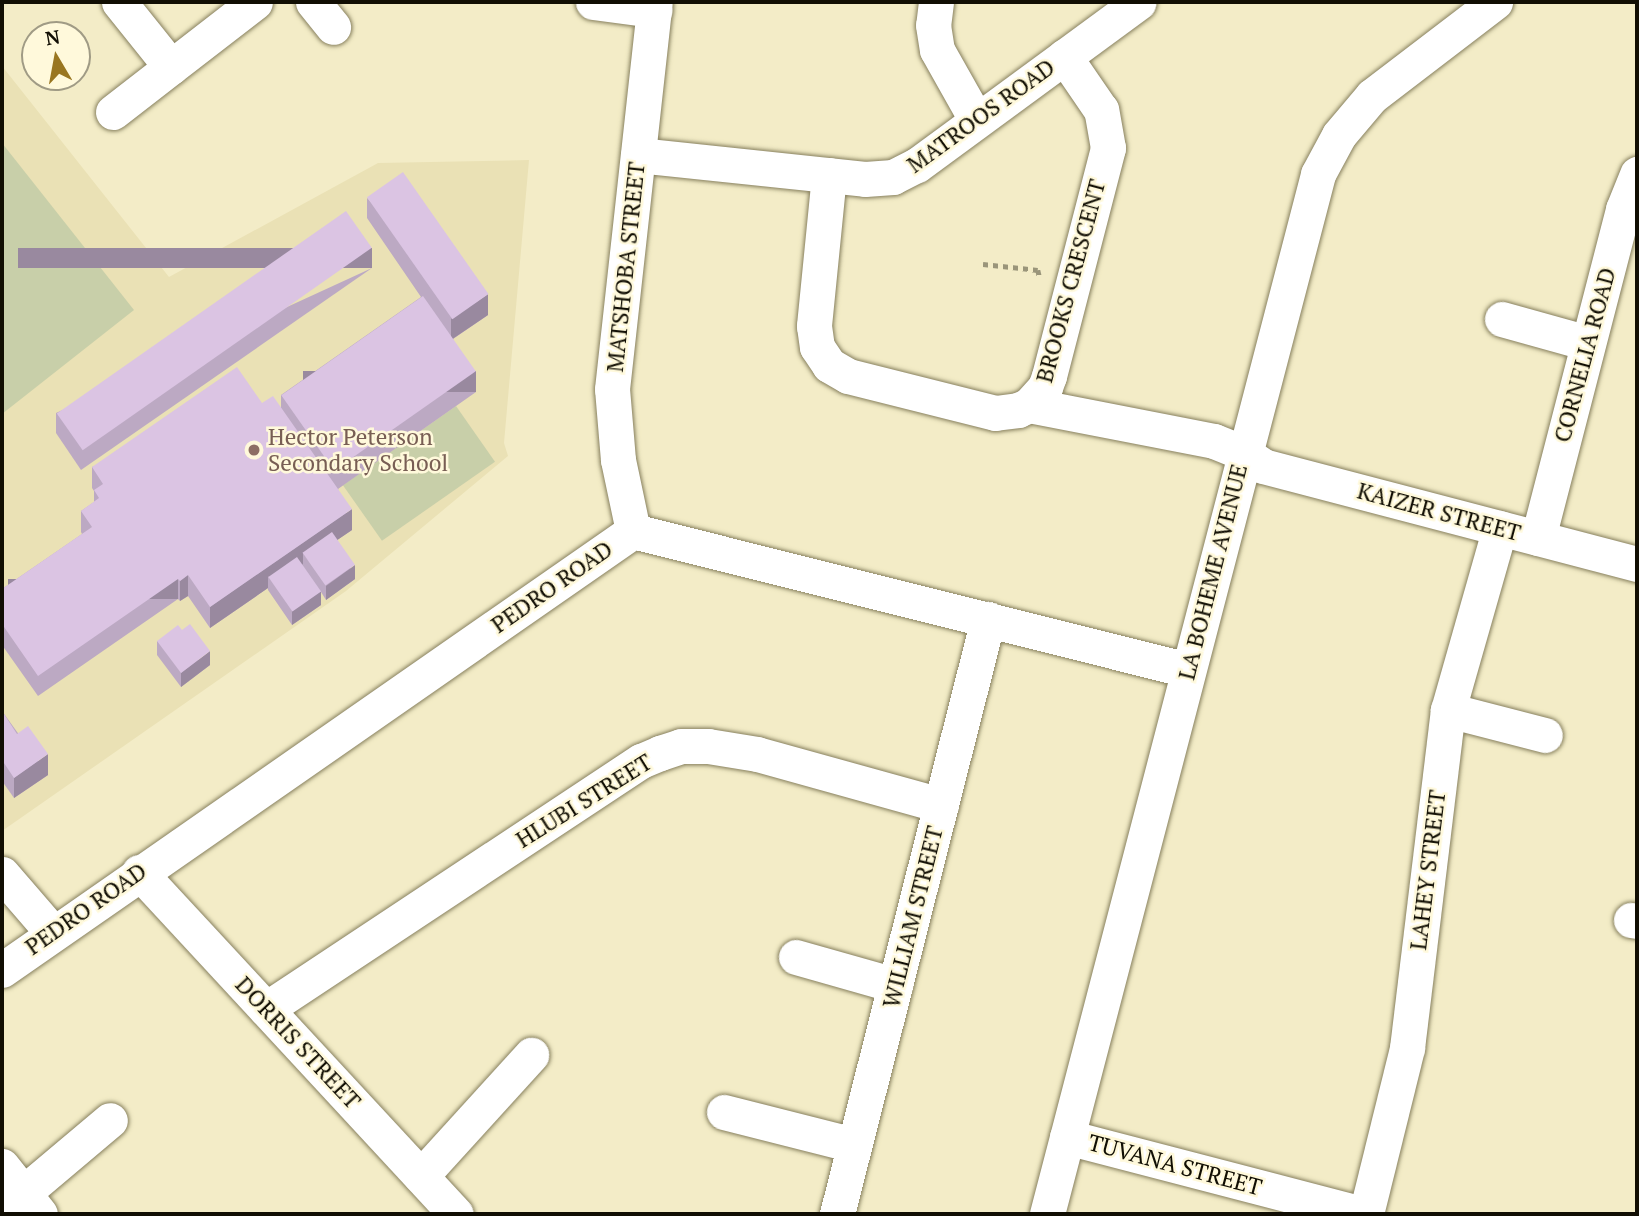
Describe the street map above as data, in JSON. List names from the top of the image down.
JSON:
{
  "streets": {
    "street": [
      "MATROOS ROAD",
      "MATSHOBA STREET",
      "BROOKS CRESCENT",
      "CORNELIA ROAD",
      "KAIZER STREET",
      "LA BOHEME AVENUE",
      "PEDRO ROAD",
      "HLUBI STREET",
      "LAHEY STREET",
      "WILLIAM STREET",
      "DORRIS STREET",
      "TUVANA STREET"
    ]
  },
  "crossings": [
    ["MATROOS ROAD", "MATSHOBA STREET"],
    ["MATROOS ROAD", "BROOKS CRESCENT"],
    ["MATSHOBA STREET", "PEDRO ROAD"],
    ["BROOKS CRESCENT", "KAIZER STREET"],
    ["CORNELIA ROAD", "KAIZER STREET"],
    ["KAIZER STREET", "LA BOHEME AVENUE"],
    ["KAIZER STREET", "LAHEY STREET"],
    ["LA BOHEME AVENUE", "PEDRO ROAD"],
    ["LA BOHEME AVENUE", "TUVANA STREET"],
    ["PEDRO ROAD", "WILLIAM STREET"],
    ["PEDRO ROAD", "DORRIS STREET"],
    ["HLUBI STREET", "WILLIAM STREET"],
    ["HLUBI STREET", "DORRIS STREET"],
    ["LAHEY STREET", "TUVANA STREET"]
  ],
  "places": ["Hector Peterson Secondary School"],
  "north": "top"
}
